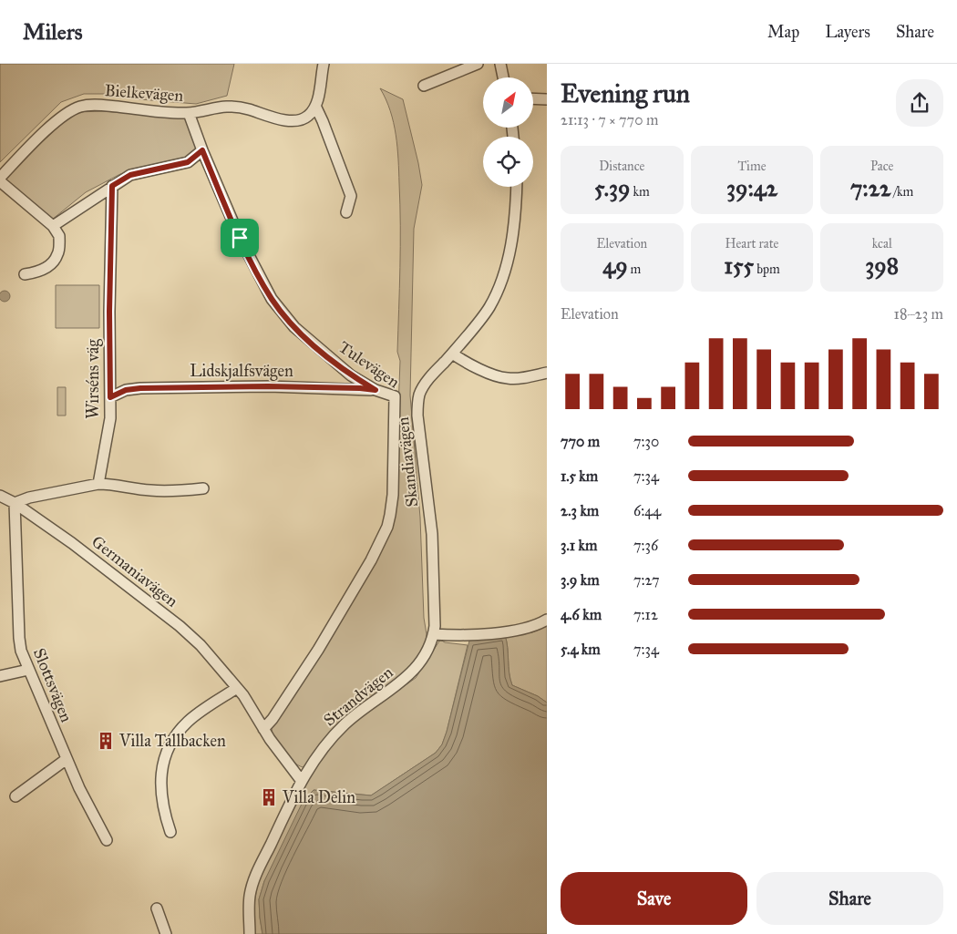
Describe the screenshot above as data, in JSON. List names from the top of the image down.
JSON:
{
  "streets": {
    "street": [
      "Bielkevägen",
      "Tulevägen",
      "Lidskjalfsvägen",
      "Wirséns väg",
      "Skandiavägen",
      "Germaniavägen",
      "Slottsvägen",
      "Strandvägen"
    ]
  },
  "crossings": [
    ["Bielkevägen", "Tulevägen"],
    ["Tulevägen", "Lidskjalfsvägen"],
    ["Tulevägen", "Germaniavägen"],
    ["Lidskjalfsvägen", "Wirséns väg"],
    ["Skandiavägen", "Strandvägen"],
    ["Germaniavägen", "Slottsvägen"],
    ["Germaniavägen", "Strandvägen"]
  ],
  "places": {
    "building": ["Villa Tallbacken", "Villa Delin"]
  },
  "north": "top right",
  "page": {
    "header": "Milers",
    "nav": ["Map", "Layers", "Share"],
    "heading": ["Evening run", "21:13 · 7 × 770 m"],
    "stats": [
      ["Distance", "5.39 km"],
      ["Time", "39:42"],
      ["Pace", "7:22 /km"],
      ["Elevation", "49 m"],
      ["Heart rate", "155 bpm"],
      ["kcal", "398"]
    ],
    "chart": ["Elevation", "18–23 m"],
    "list": [
      {
        "name": "770 m",
        "note": "7:30"
      },
      {
        "name": "1.5 km",
        "note": "7:34"
      },
      {
        "name": "2.3 km",
        "note": "6:44"
      },
      {
        "name": "3.1 km",
        "note": "7:36"
      },
      {
        "name": "3.9 km",
        "note": "7:27"
      },
      {
        "name": "4.6 km",
        "note": "7:12"
      },
      {
        "name": "5.4 km",
        "note": "7:34"
      }
    ],
    "buttons": ["Save", "Share"]
  }
}
